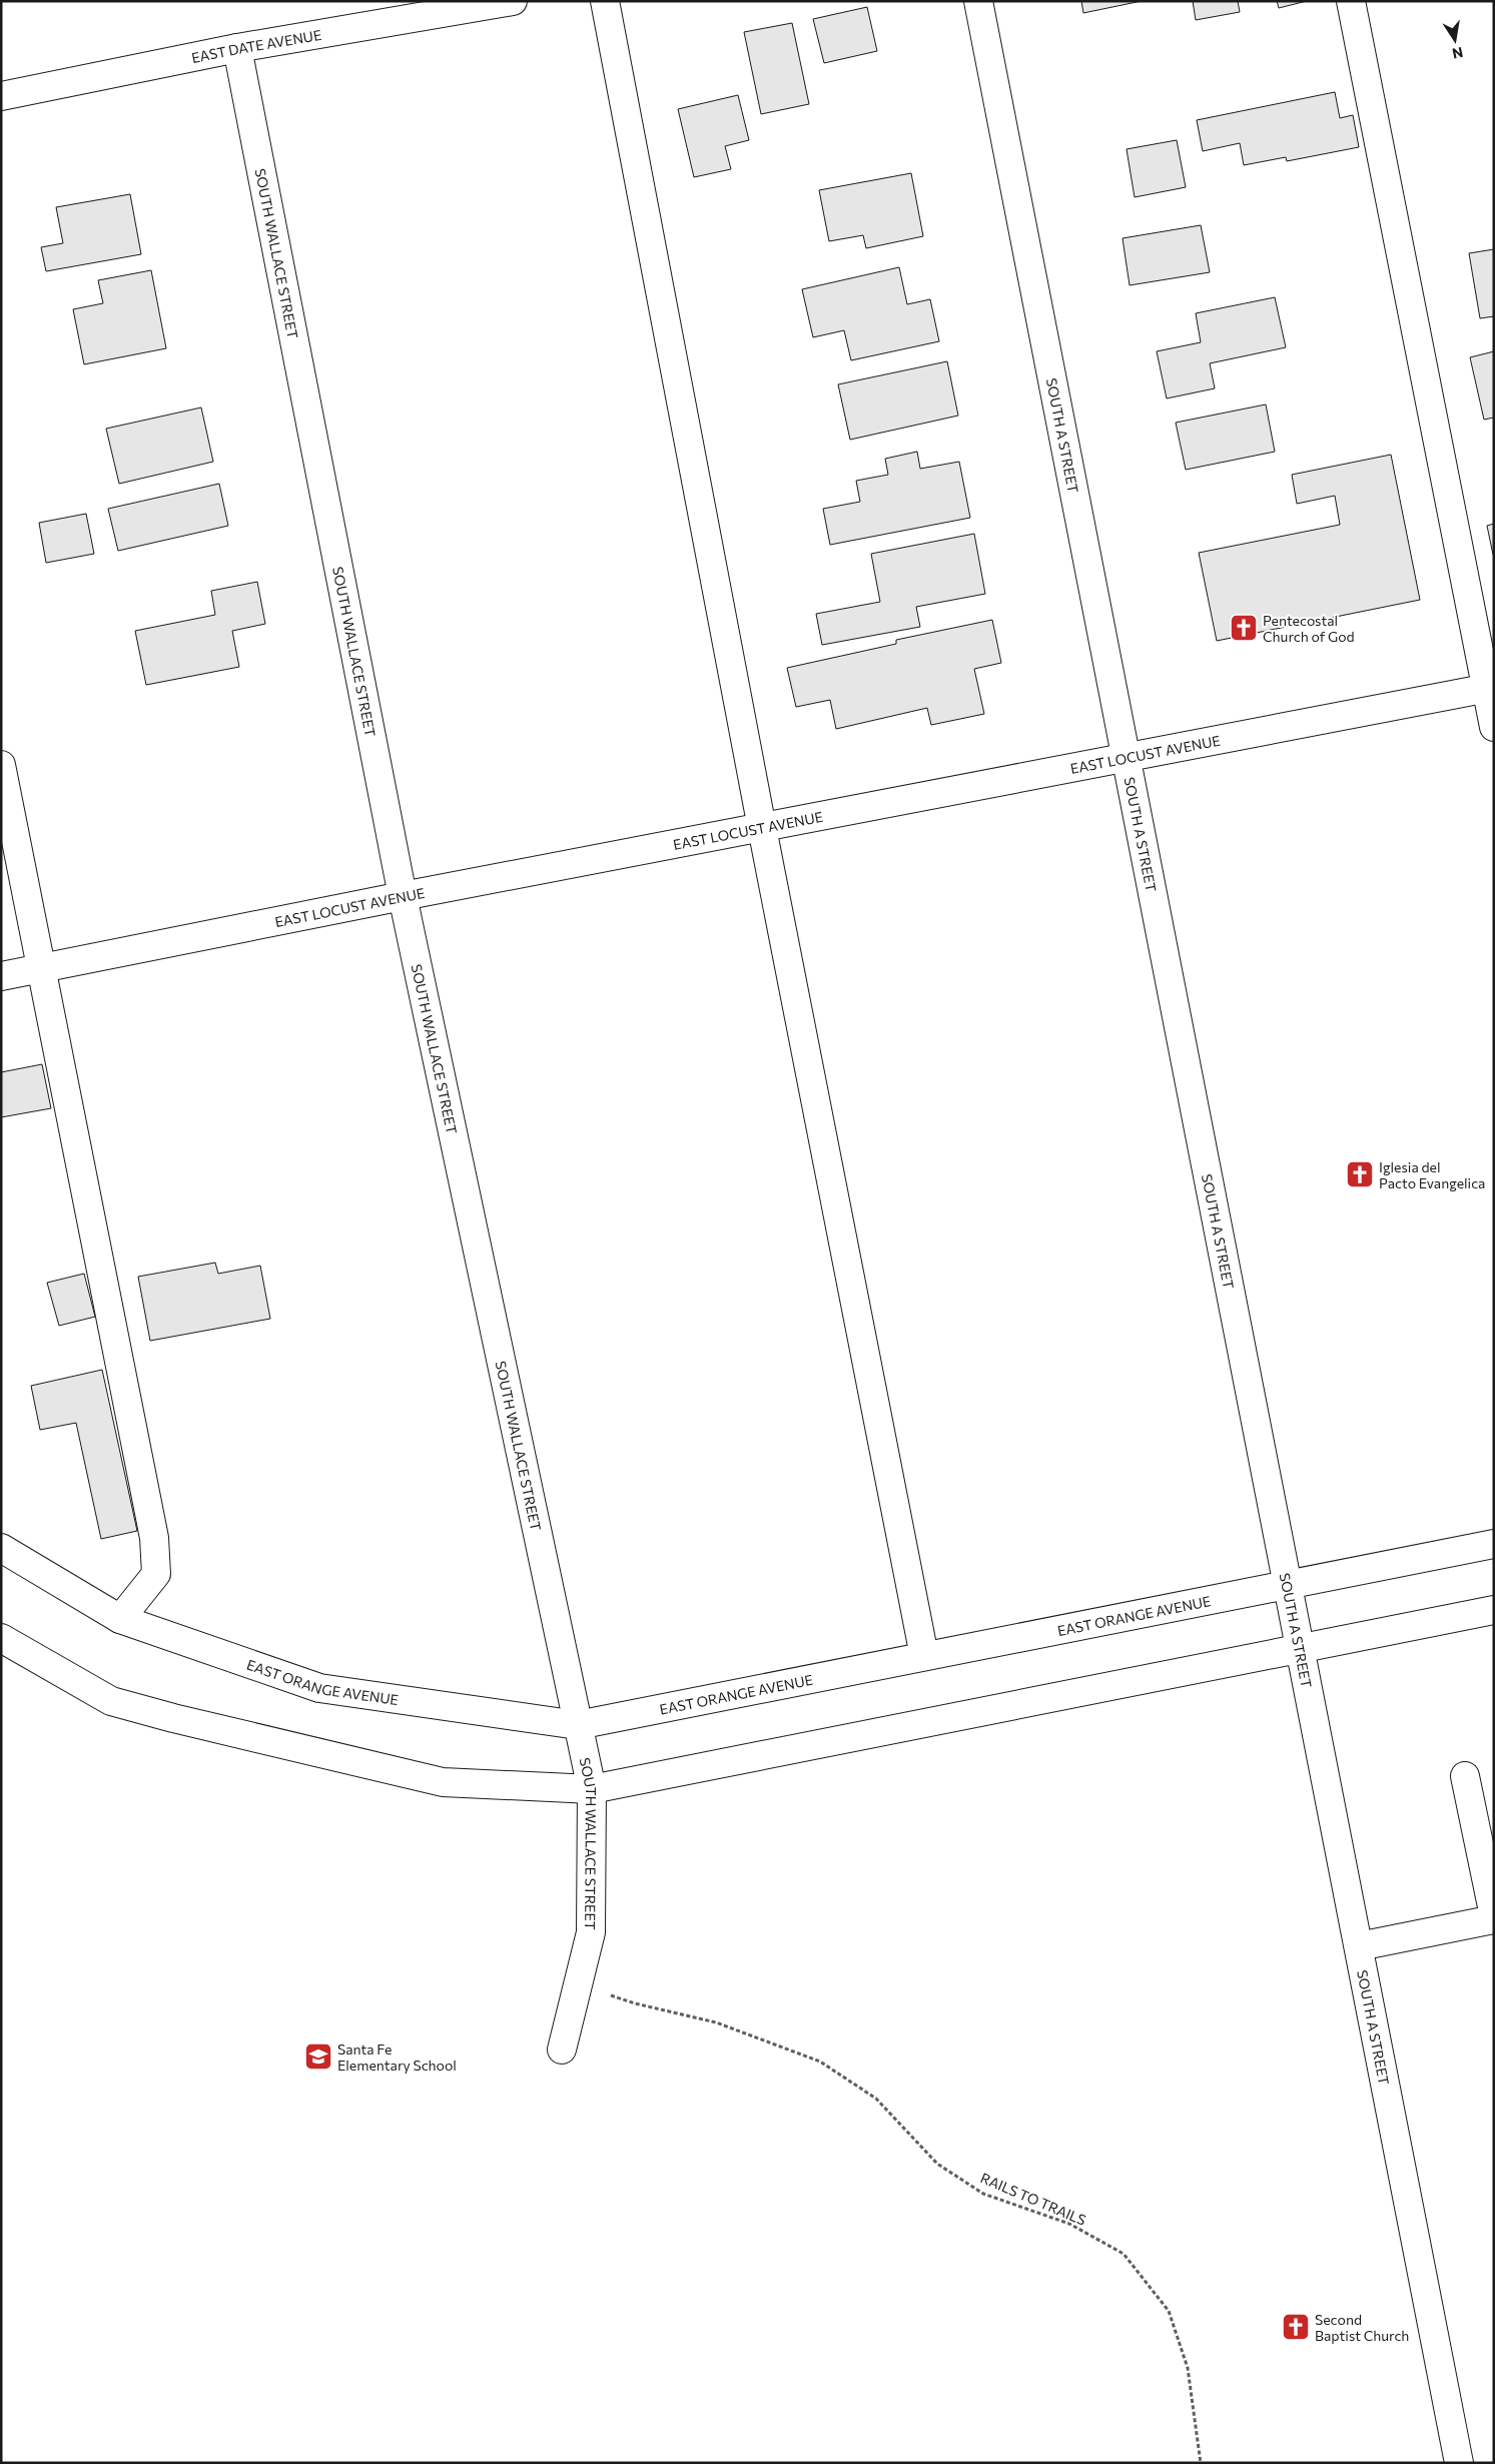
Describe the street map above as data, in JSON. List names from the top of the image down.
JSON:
{
  "streets": {
    "street": [
      "EAST DATE AVENUE",
      "SOUTH WALLACE STREET",
      "SOUTH A STREET",
      "EAST LOCUST AVENUE",
      "EAST ORANGE AVENUE"
    ],
    "path": ["RAILS TO TRAILS"]
  },
  "crossings": [
    ["EAST DATE AVENUE", "SOUTH WALLACE STREET"],
    ["SOUTH WALLACE STREET", "EAST LOCUST AVENUE"],
    ["SOUTH WALLACE STREET", "EAST ORANGE AVENUE"],
    ["SOUTH A STREET", "EAST LOCUST AVENUE"],
    ["SOUTH A STREET", "EAST ORANGE AVENUE"]
  ],
  "places": {
    "church": ["Pentecostal Church of God", "Iglesia del Pacto Evangelica", "Second Baptist Church"],
    "school or university": ["Santa Fe Elementary School"]
  },
  "north": "bottom"
}
